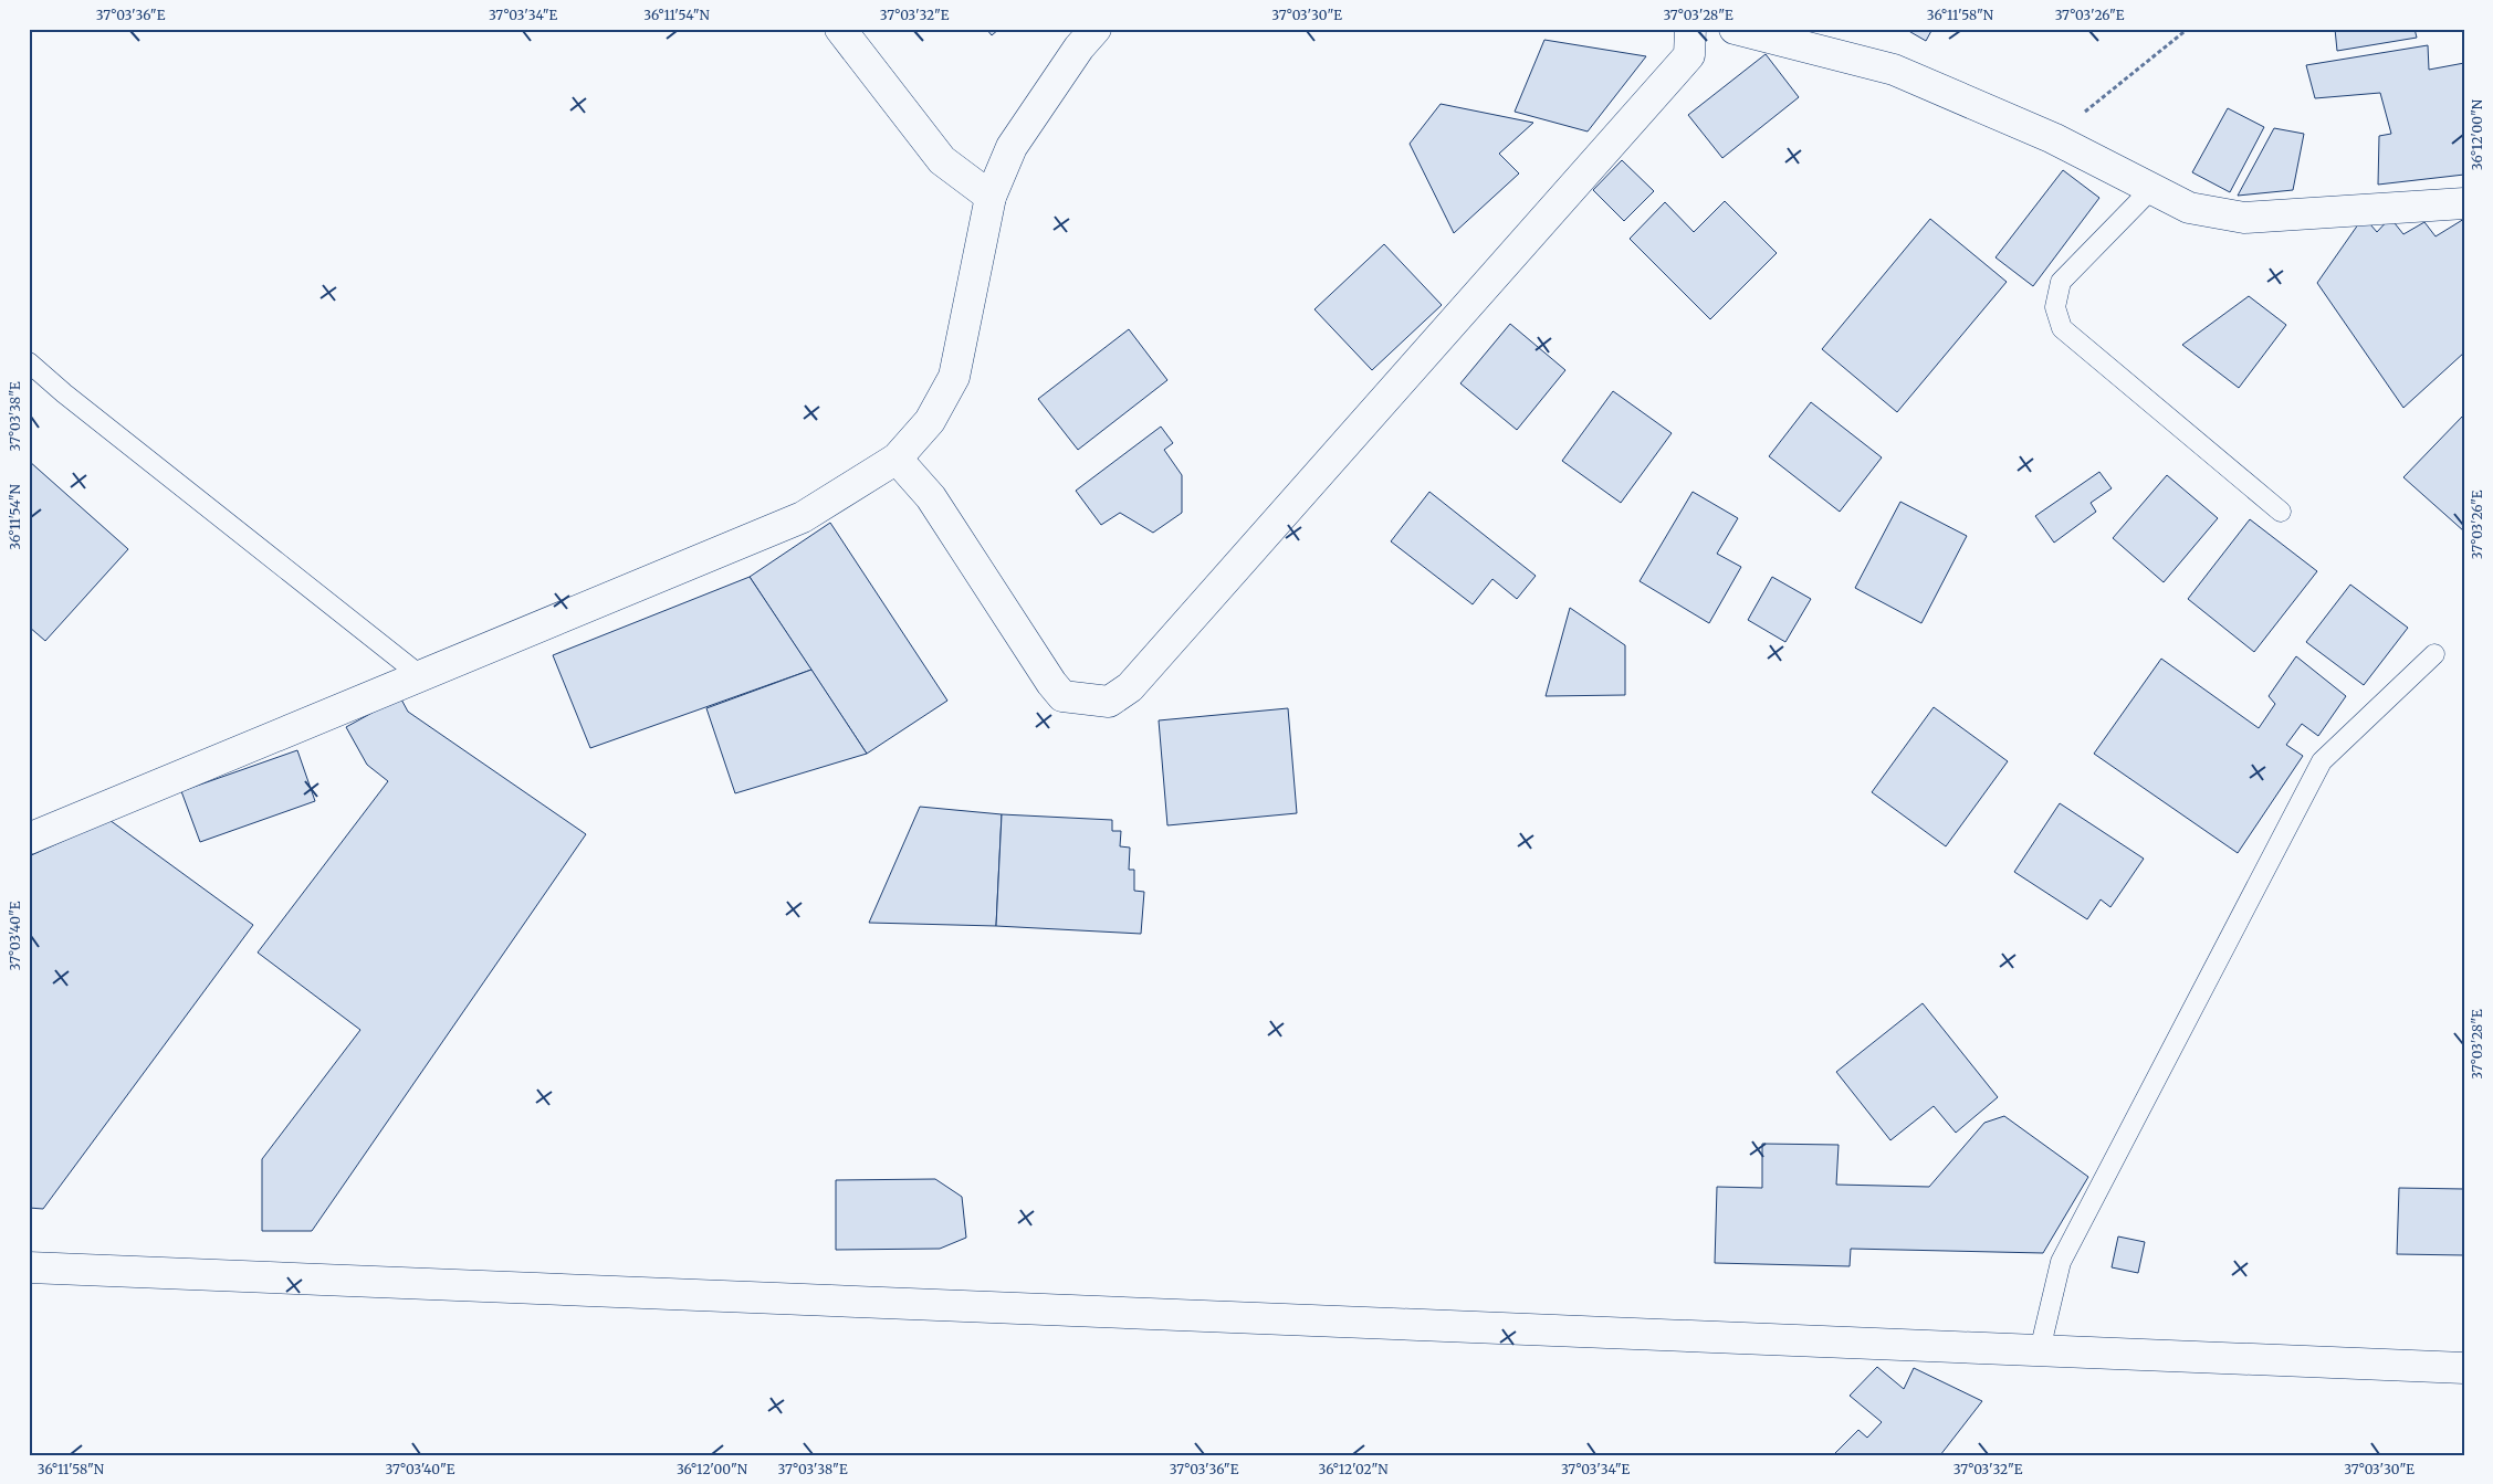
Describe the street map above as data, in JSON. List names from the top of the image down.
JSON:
{
  "coordinates": [
    "37°03'36\"E",
    "37°03'34\"E",
    "36°11'54\"N",
    "37°03'32\"E",
    "37°03'30\"E",
    "37°03'28\"E",
    "36°11'58\"N",
    "37°03'26\"E",
    "36°12'00\"N",
    "37°03'38\"E",
    "37°03'40\"E",
    "36°12'02\"N"
  ]
}
